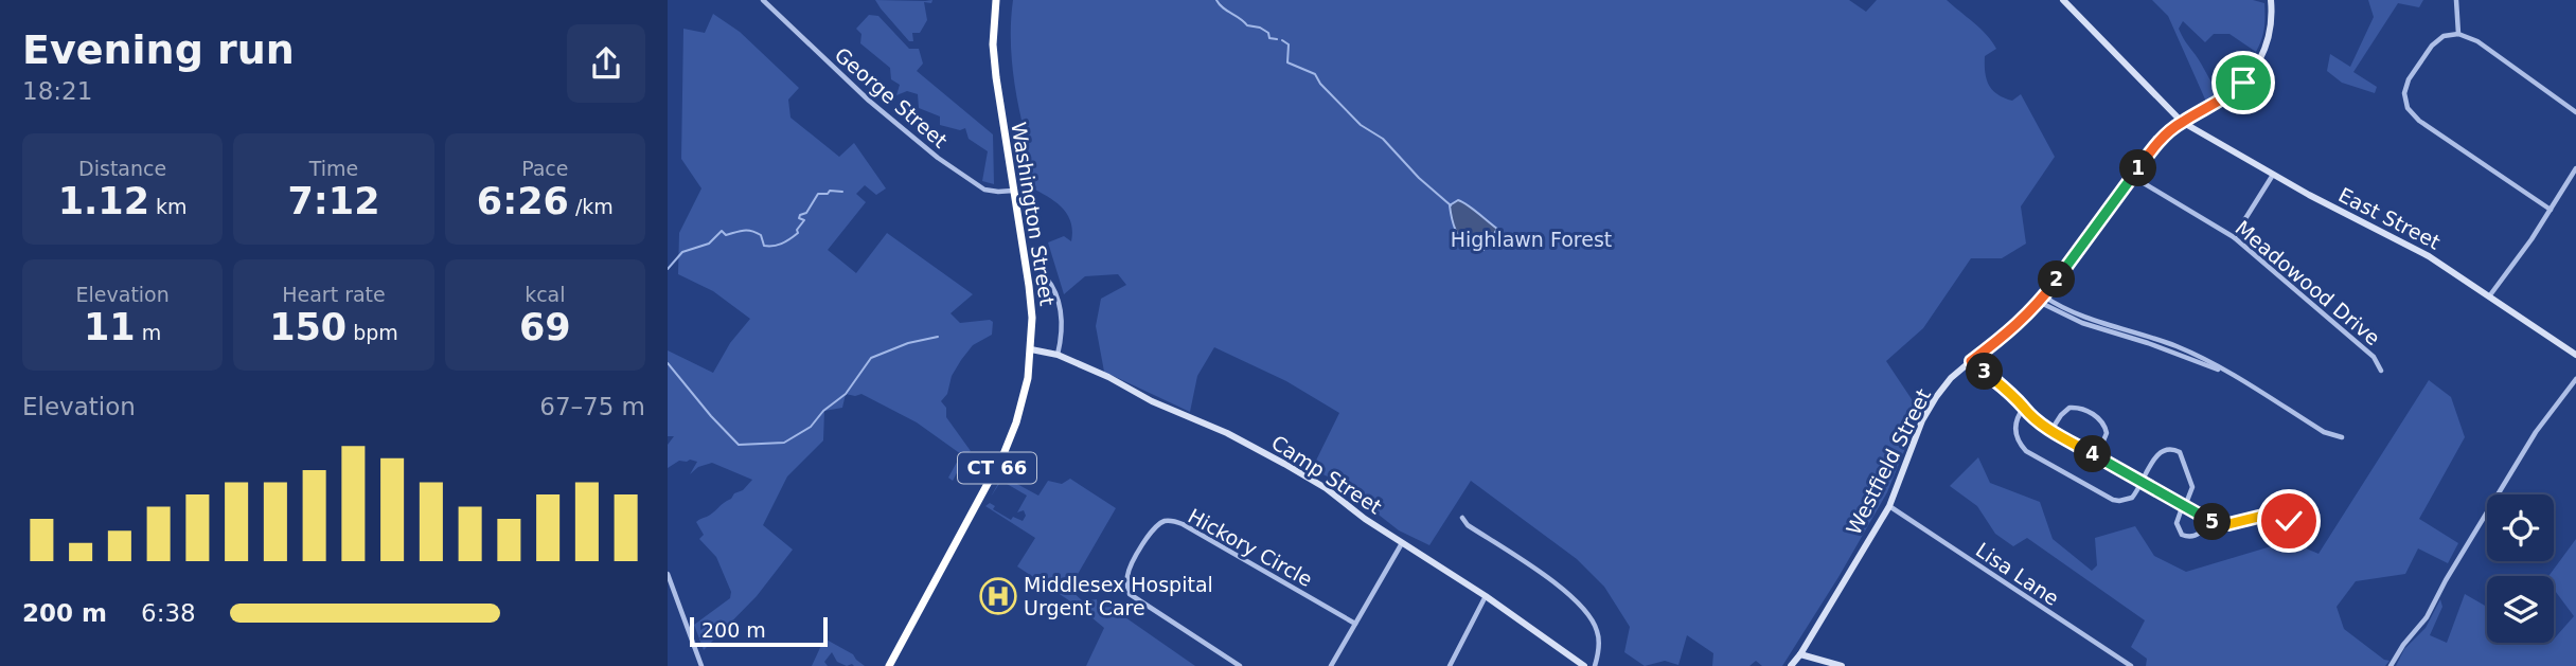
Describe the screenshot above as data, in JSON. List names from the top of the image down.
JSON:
{
  "streets": {
    "highway": ["Washington Street", "CT 66"],
    "main road": ["East Street", "Westfield Street", "Camp Street"],
    "street": [
      "George Street",
      "Meadowood Drive",
      "Hickory Circle",
      "Lisa Lane"
    ]
  },
  "crossings": [
    ["George Street", "Washington Street"],
    ["Washington Street", "Camp Street"],
    ["East Street", "Westfield Street"],
    ["Meadowood Drive", "Westfield Street"],
    ["Westfield Street", "Lisa Lane"]
  ],
  "parks": ["Highlawn Forest"],
  "places": {
    "hospital": ["Middlesex Hospital Urgent Care"]
  },
  "scale_bar": "200 m",
  "page": {
    "heading": ["Evening run", "18:21"],
    "stats": [
      ["Distance", "1.12 km"],
      ["Time", "7:12"],
      ["Pace", "6:26 /km"],
      ["Elevation", "11 m"],
      ["Heart rate", "150 bpm"],
      ["kcal", "69"]
    ],
    "pins": [
      "1",
      "2",
      "3",
      "4",
      "5"
    ],
    "chart": ["Elevation", "67–75 m"],
    "list": [
      {
        "name": "200 m",
        "note": "6:38"
      }
    ],
    "scale": "200 m"
  }
}
